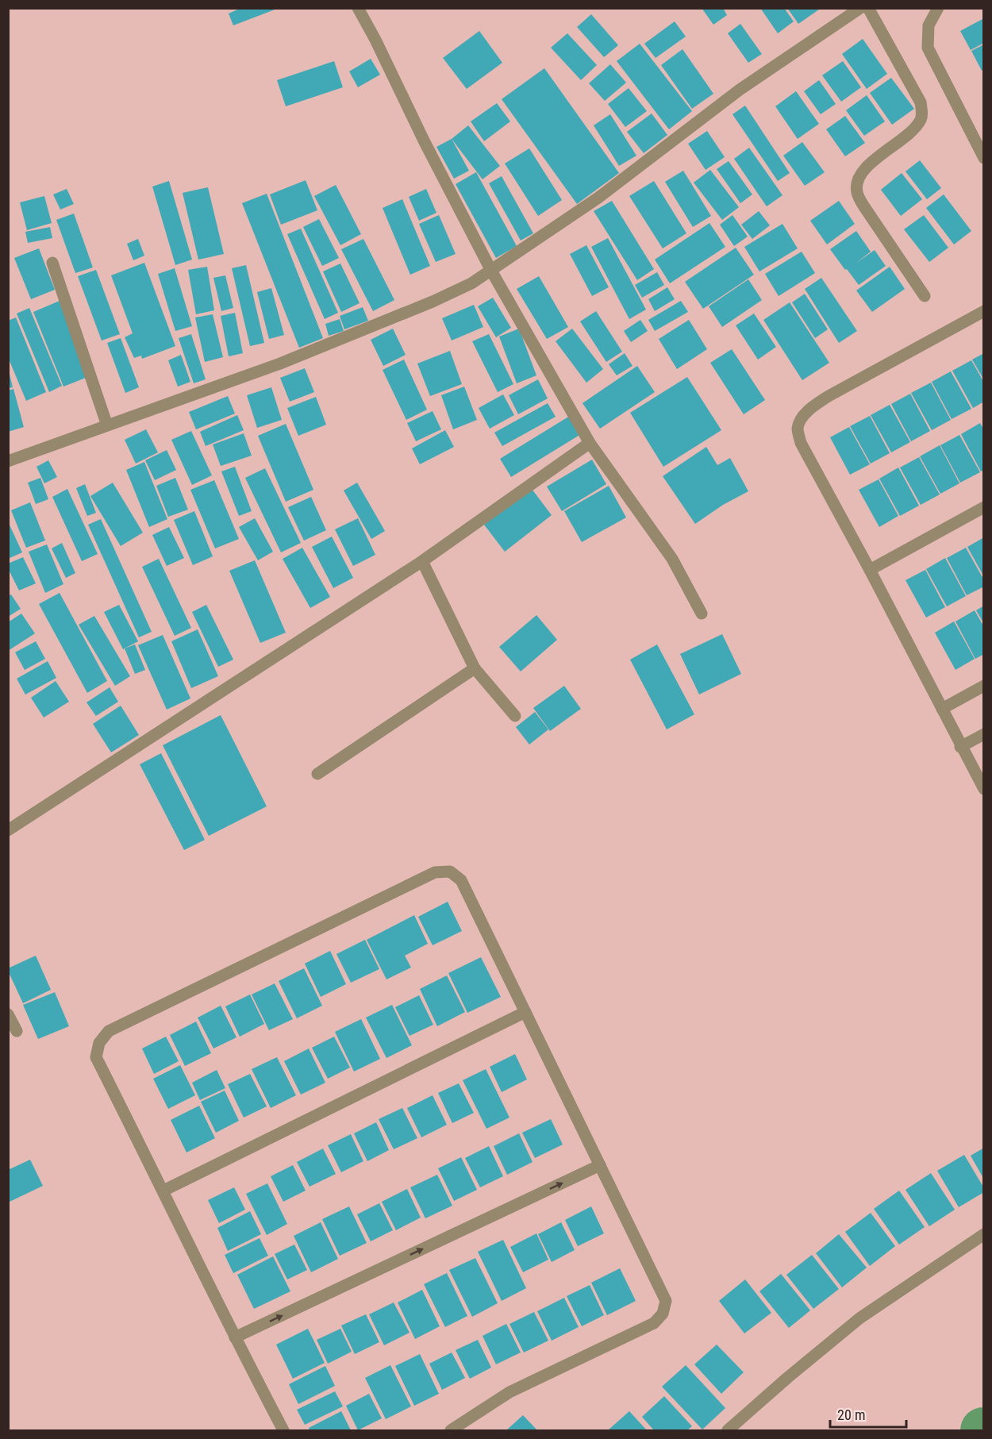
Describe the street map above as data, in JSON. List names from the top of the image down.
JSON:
{
  "scale_bar": "20 m"
}
